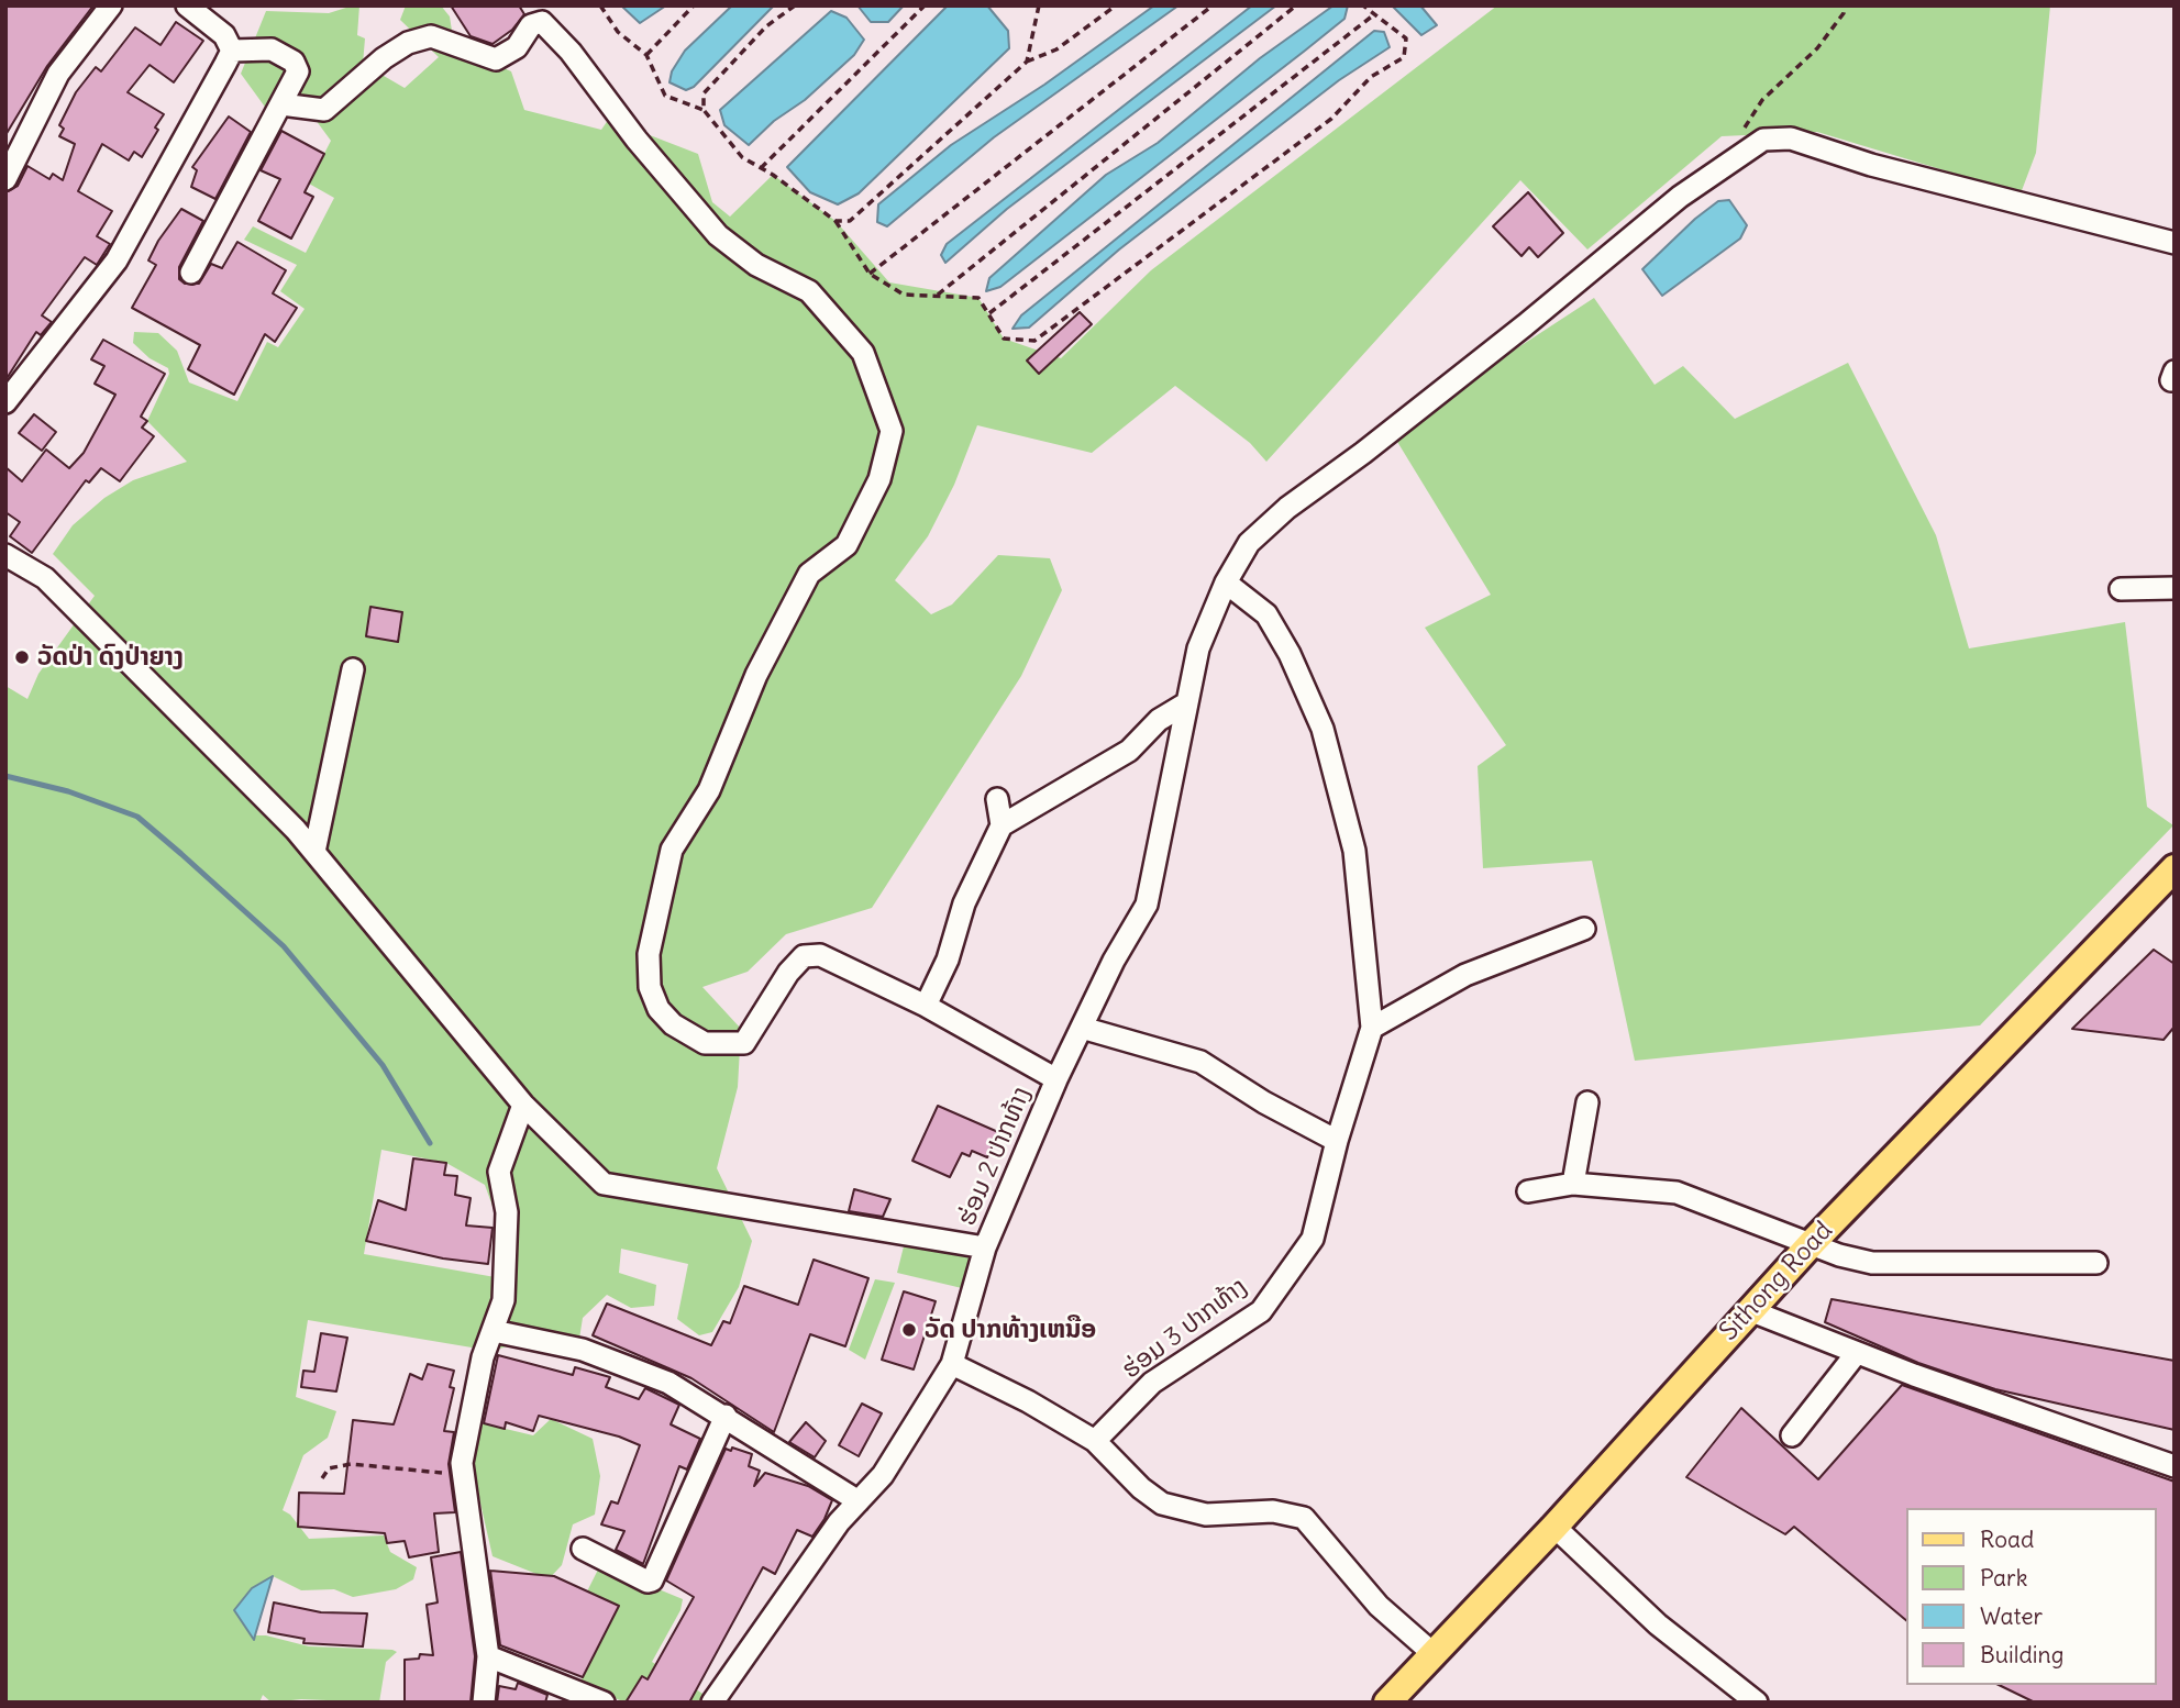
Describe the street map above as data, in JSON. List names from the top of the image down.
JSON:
{
  "streets": {
    "main road": ["Sithong Road"],
    "street": ["ຮ່ອມ 2 ປາກທ້າງ", "ຮ່ອມ 3 ປາກທ້າງ"]
  },
  "crossings": [
    ["ຮ່ອມ 2 ປາກທ້າງ", "ຮ່ອມ 3 ປາກທ້າງ"]
  ],
  "places": ["ວັດປ່າ ດົງປ່າຍາງ", "ວັດ ປາກທ້າງເຫນືອ"],
  "legend": [
    "Road",
    "Park",
    "Water",
    "Building"
  ]
}
